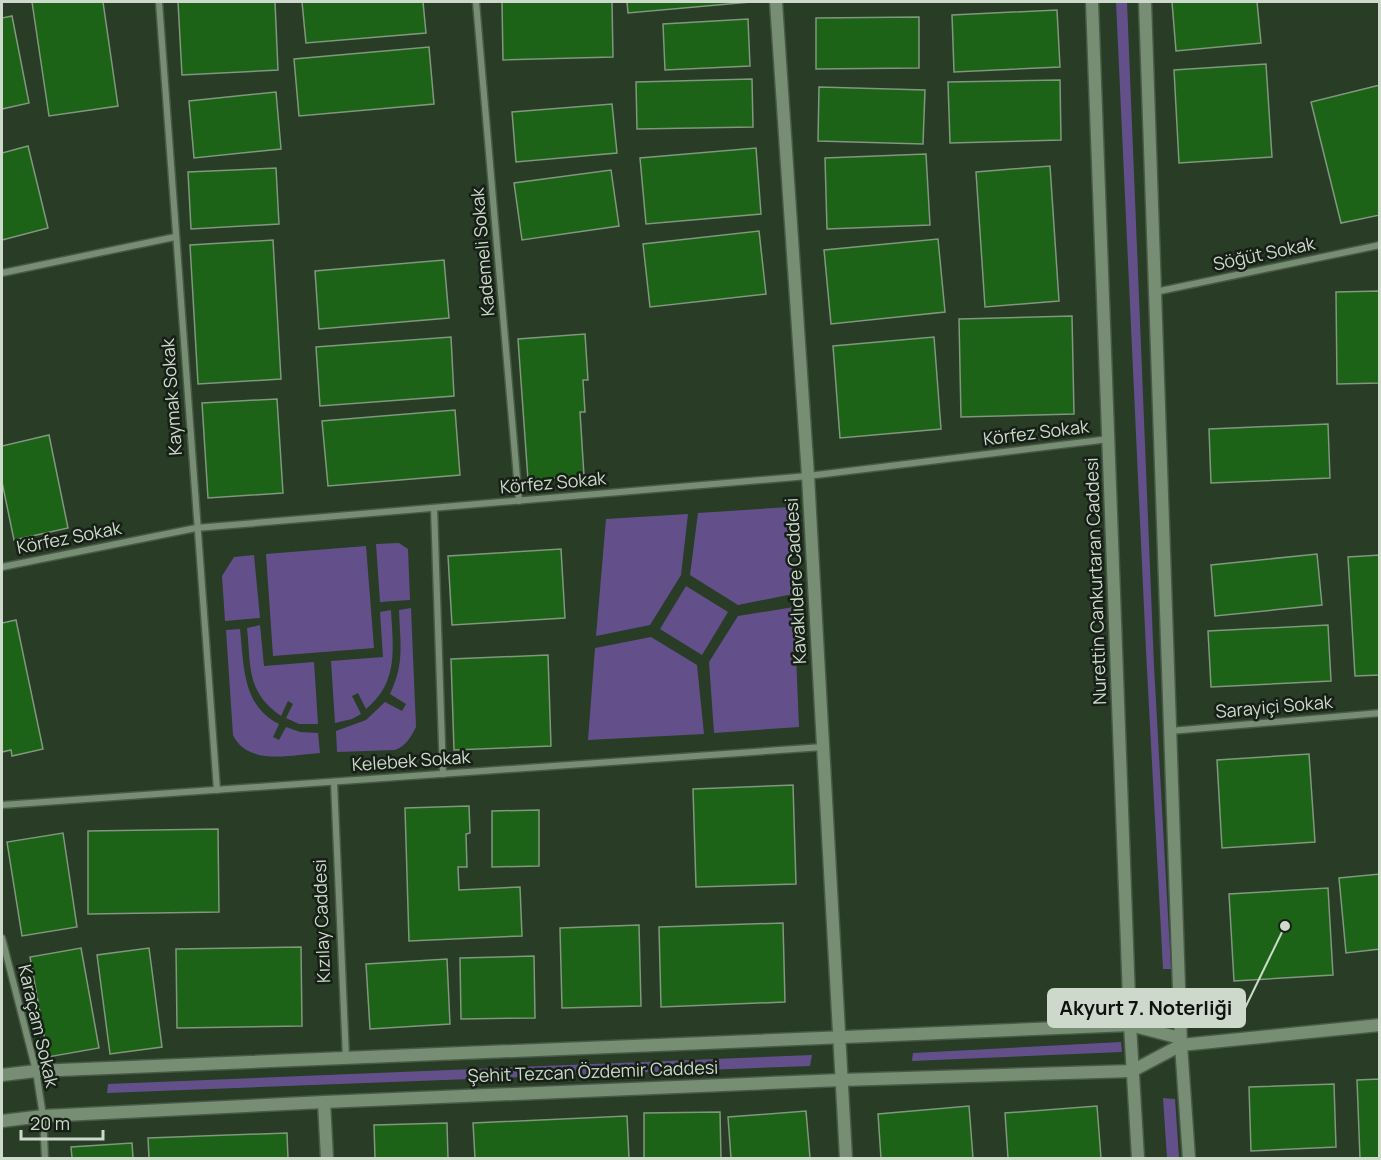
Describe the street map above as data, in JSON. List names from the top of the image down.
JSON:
{
  "streets": {
    "street": [
      "Kademeli Sokak",
      "Söğüt Sokak",
      "Kaymak Sokak",
      "Körfez Sokak",
      "Kavaklıdere Caddesi",
      "Nurettin Cankurtaran Caddesi",
      "Sarayiçi Sokak",
      "Kelebek Sokak",
      "Kızılay Caddesi",
      "Karaçam Sokak",
      "Şehit Tezcan Özdemir Caddesi"
    ]
  },
  "crossings": [
    ["Kademeli Sokak", "Körfez Sokak"],
    ["Kaymak Sokak", "Körfez Sokak"],
    ["Kaymak Sokak", "Kelebek Sokak"],
    ["Körfez Sokak", "Kavaklıdere Caddesi"],
    ["Körfez Sokak", "Nurettin Cankurtaran Caddesi"],
    ["Kavaklıdere Caddesi", "Kelebek Sokak"],
    ["Kavaklıdere Caddesi", "Şehit Tezcan Özdemir Caddesi"],
    ["Nurettin Cankurtaran Caddesi", "Şehit Tezcan Özdemir Caddesi"],
    ["Kelebek Sokak", "Kızılay Caddesi"],
    ["Kızılay Caddesi", "Şehit Tezcan Özdemir Caddesi"],
    ["Karaçam Sokak", "Şehit Tezcan Özdemir Caddesi"]
  ],
  "places": ["Akyurt 7. Noterliği"],
  "scale_bar": "20 m"
}
